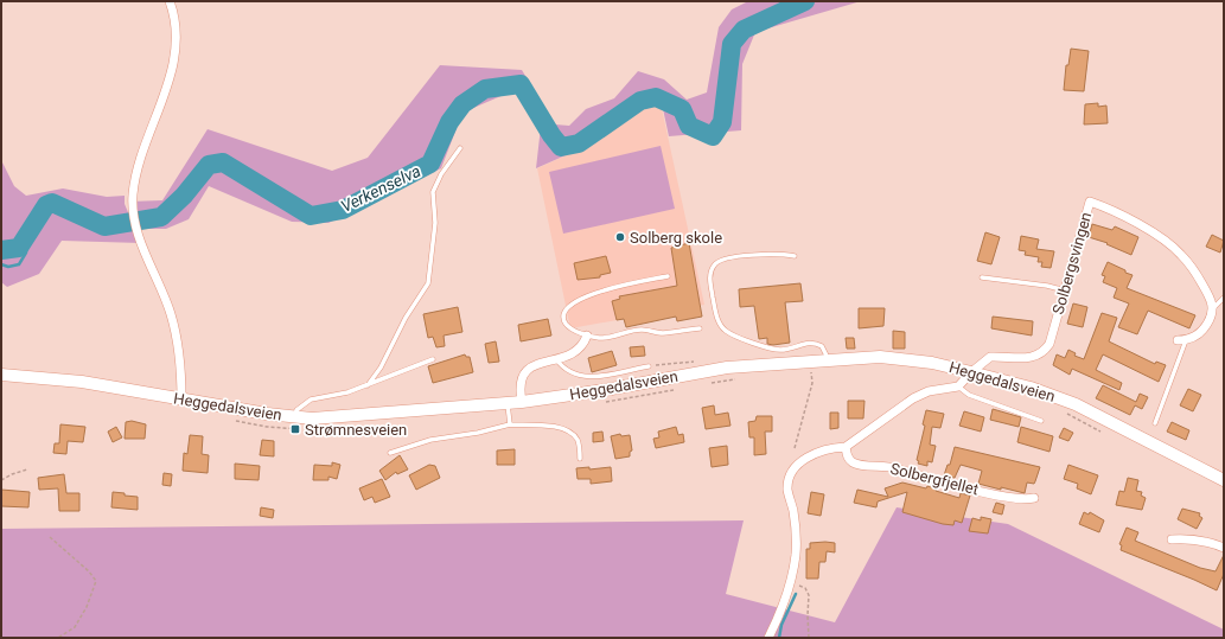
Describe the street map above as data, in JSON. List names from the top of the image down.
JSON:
{
  "streets": {
    "main road": ["Heggedalsveien"],
    "street": ["Solbergsvingen", "Solbergfjellet"]
  },
  "crossings": [
    ["Solbergsvingen", "Heggedalsveien"]
  ],
  "water": ["Verkenselva"],
  "places": {
    "other": ["Solberg skole"],
    "transit": ["Strømnesveien"]
  }
}
